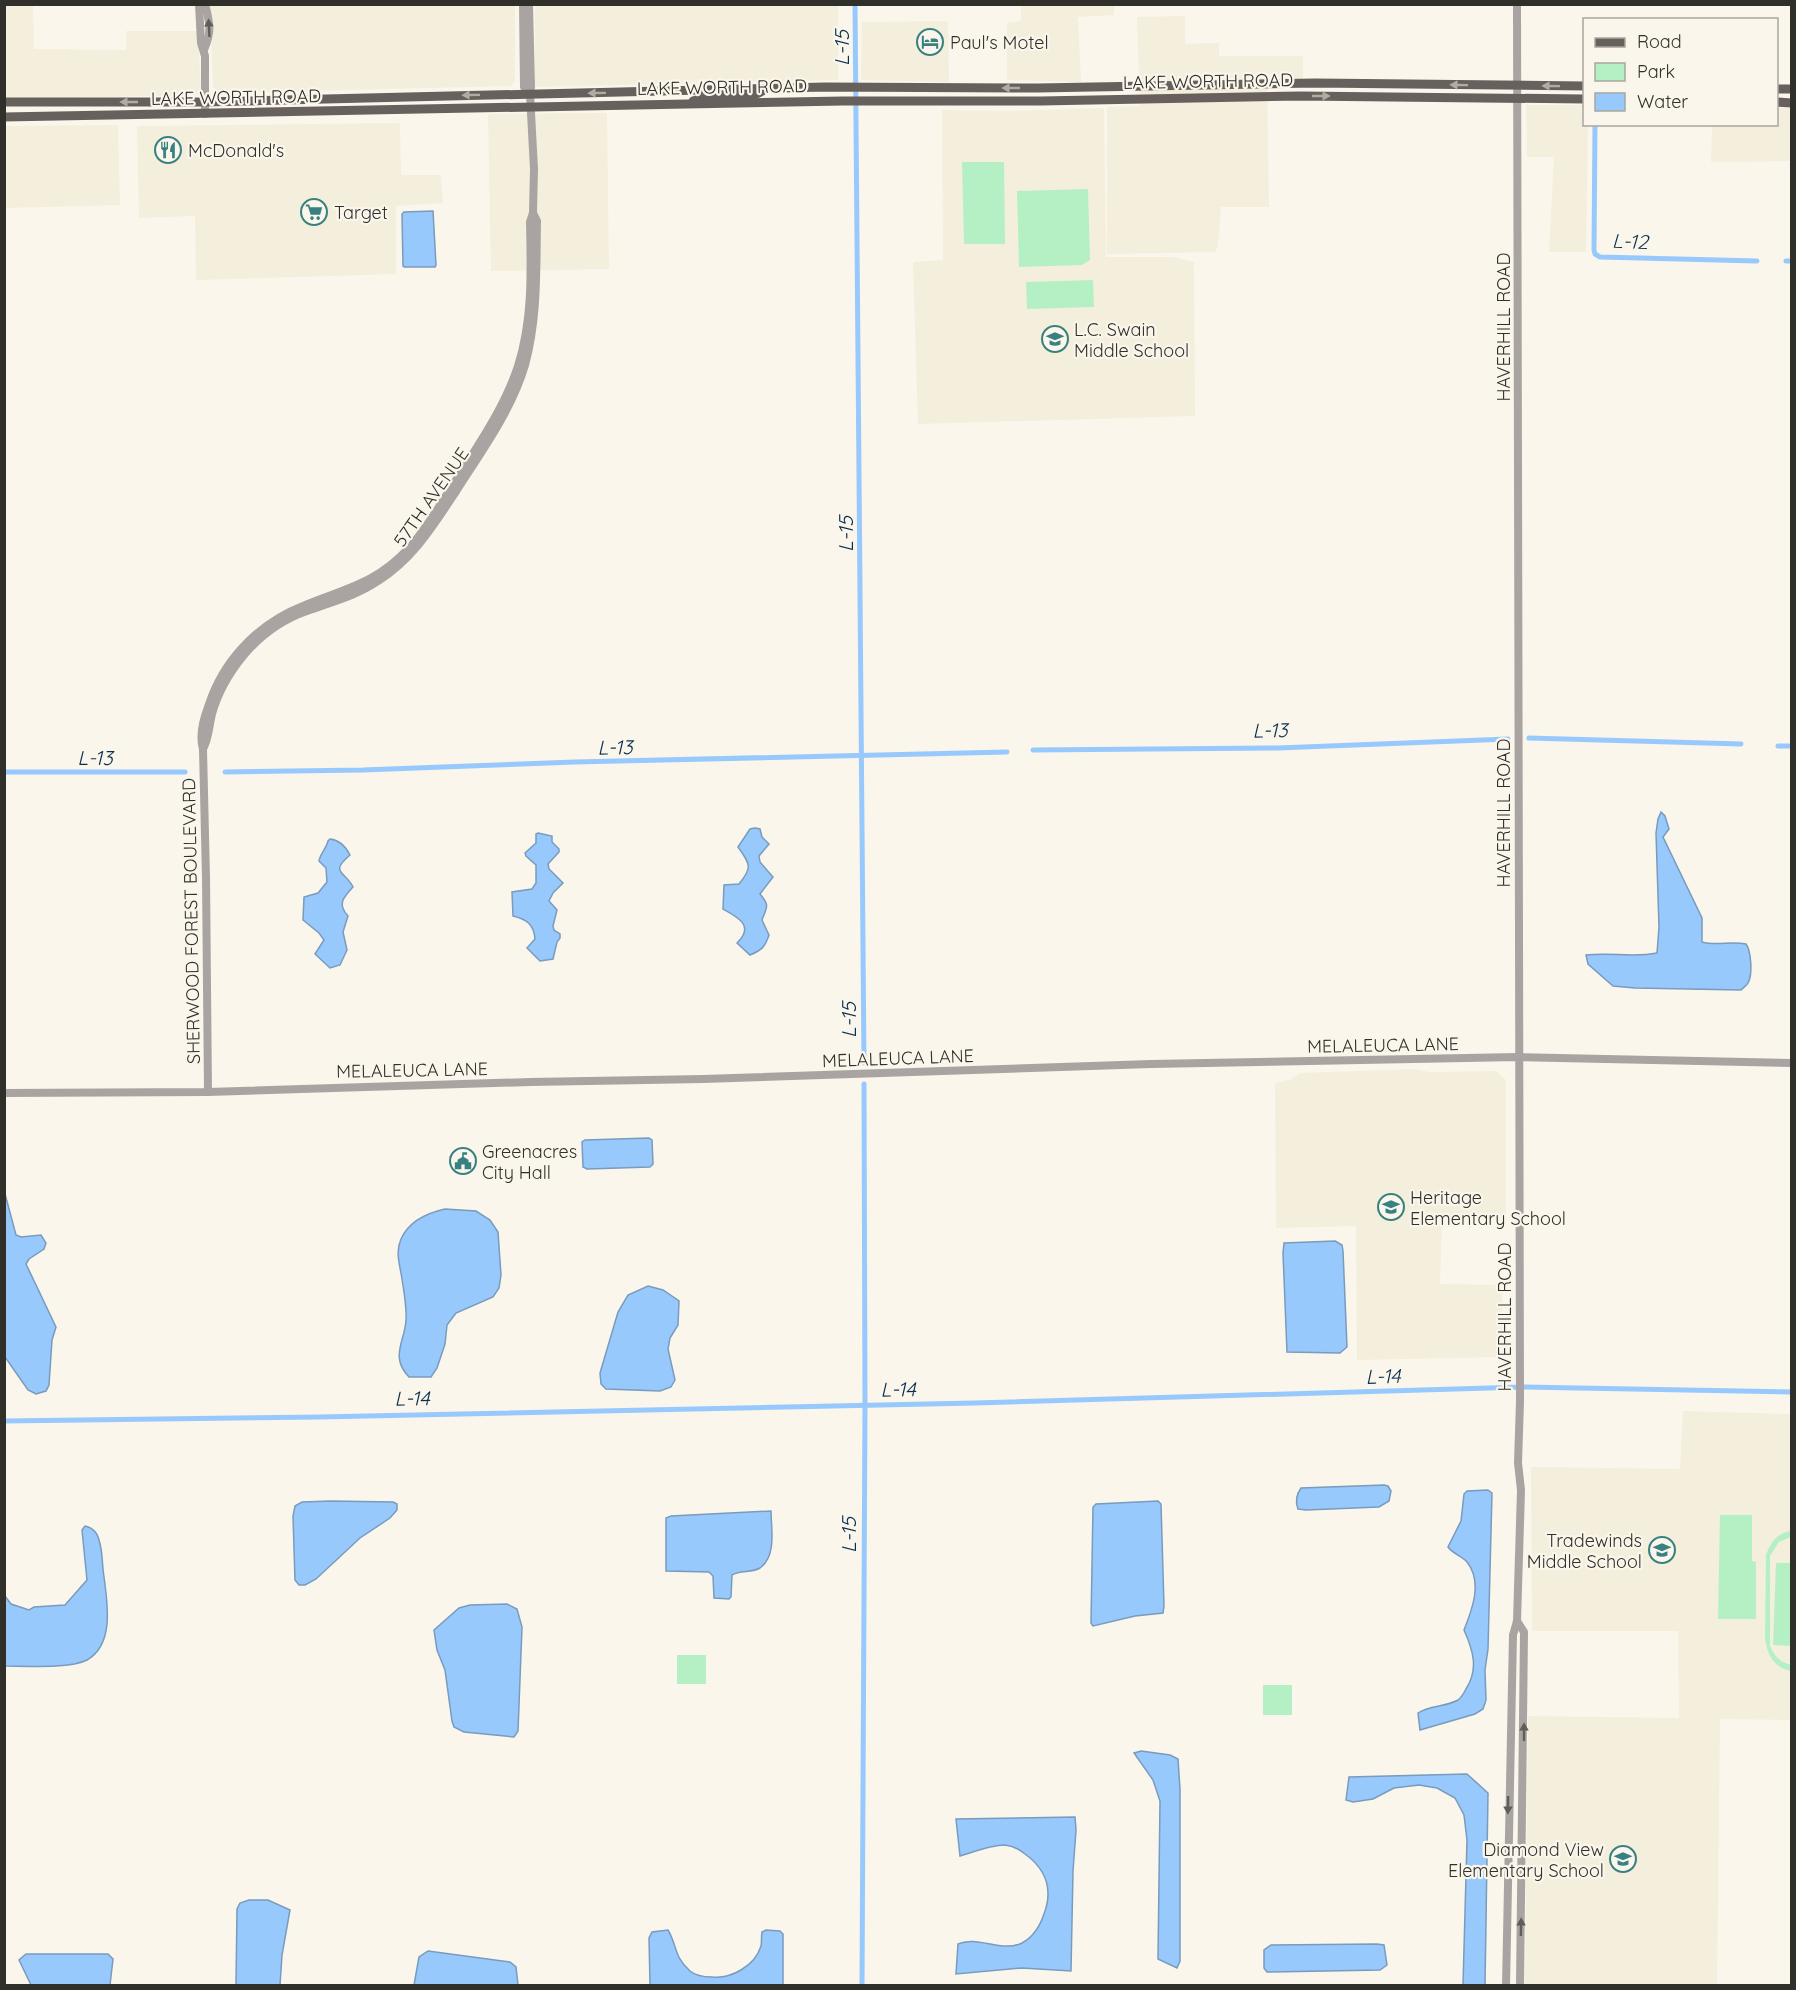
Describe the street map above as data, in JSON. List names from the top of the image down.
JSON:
{
  "streets": {
    "main road": ["LAKE WORTH ROAD"],
    "street": [
      "HAVERHILL ROAD",
      "57TH AVENUE",
      "SHERWOOD FOREST BOULEVARD",
      "MELALEUCA LANE"
    ]
  },
  "crossings": [
    ["LAKE WORTH ROAD", "HAVERHILL ROAD"],
    ["LAKE WORTH ROAD", "57TH AVENUE"],
    ["HAVERHILL ROAD", "MELALEUCA LANE"],
    ["57TH AVENUE", "SHERWOOD FOREST BOULEVARD"],
    ["SHERWOOD FOREST BOULEVARD", "MELALEUCA LANE"]
  ],
  "water": [
    "L-15",
    "L-12",
    "L-13",
    "L-14"
  ],
  "places": {
    "hotel": ["Paul's Motel"],
    "restaurant": ["McDonald's"],
    "supermarket": ["Target"],
    "school or university": [
      "L.C. Swain Middle School",
      "Heritage Elementary School",
      "Tradewinds Middle School",
      "Diamond View Elementary School"
    ],
    "public building": ["Greenacres City Hall"]
  },
  "legend": ["Road", "Park", "Water"]
}
